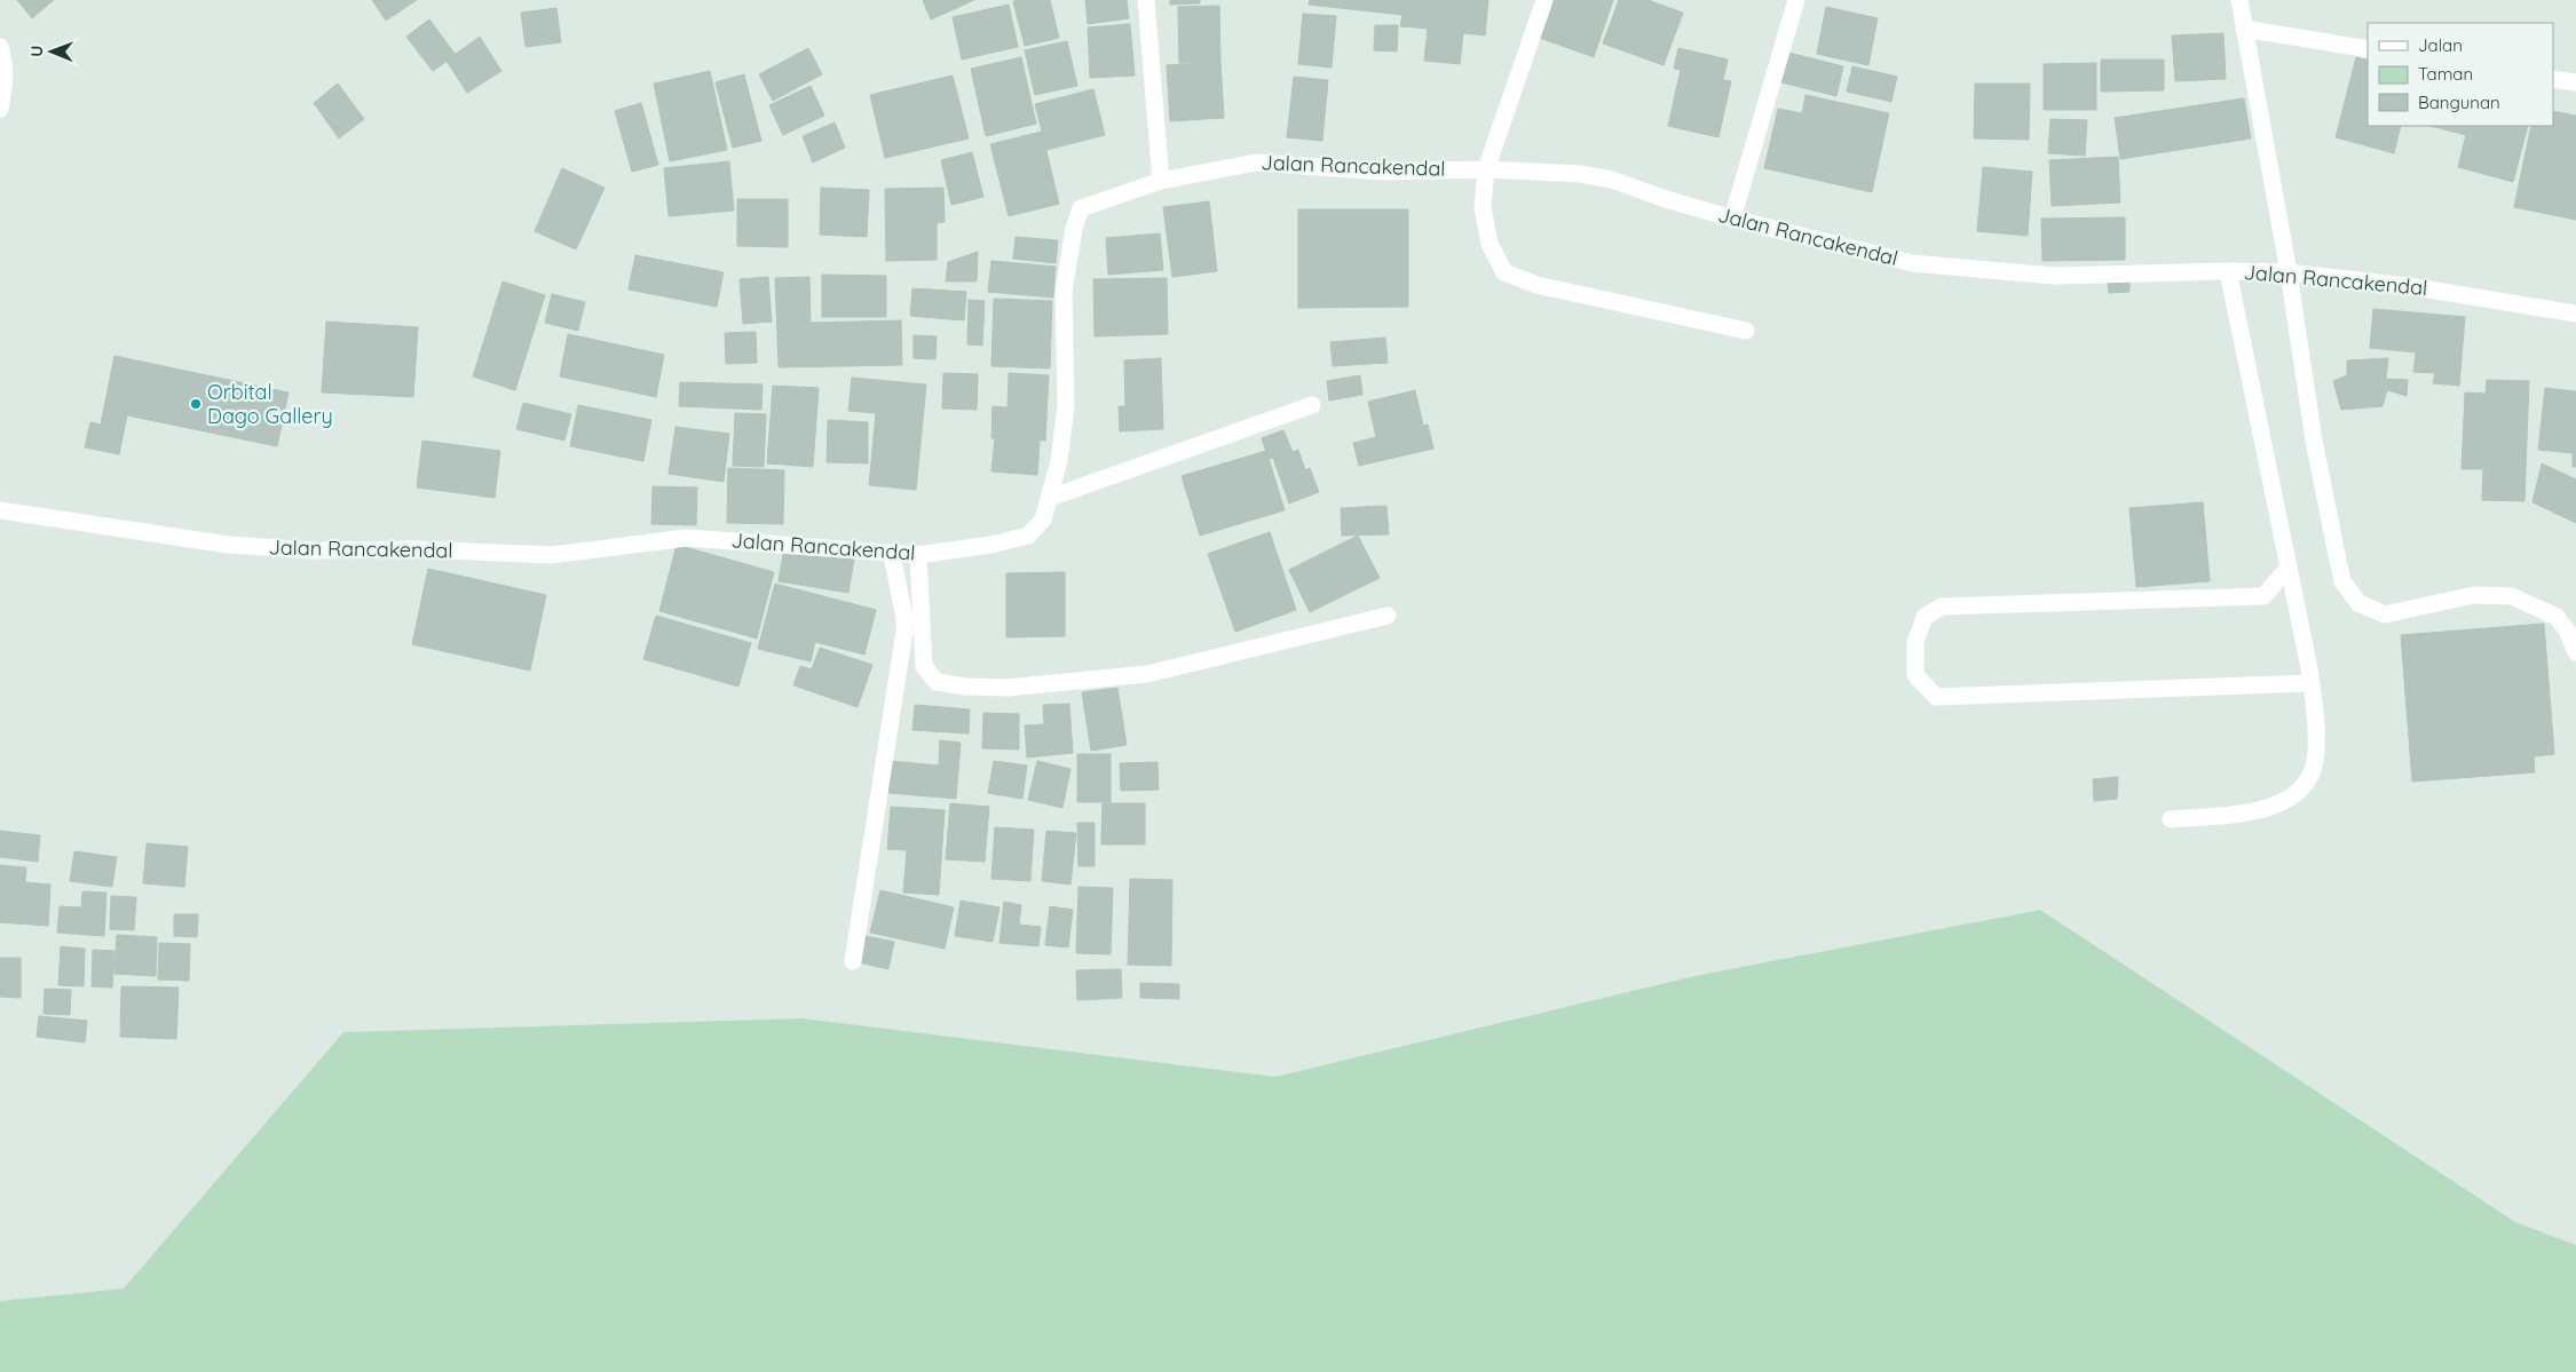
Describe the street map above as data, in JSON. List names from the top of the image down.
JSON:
{
  "streets": {
    "street": ["Jalan Rancakendal"]
  },
  "places": ["Orbital Dago Gallery"],
  "legend": ["Jalan", "Taman", "Bangunan"],
  "north": "left"
}
